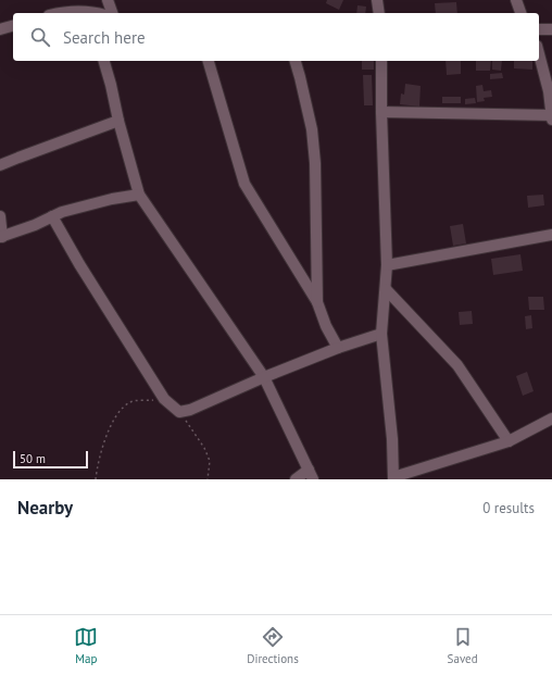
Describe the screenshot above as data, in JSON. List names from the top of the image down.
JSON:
{
  "scale_bar": "50 m",
  "page": {
    "search": "Search here",
    "scale": "50 m",
    "heading": ["Nearby", "0 results"],
    "nav": ["Map", "Directions", "Saved"]
  }
}
